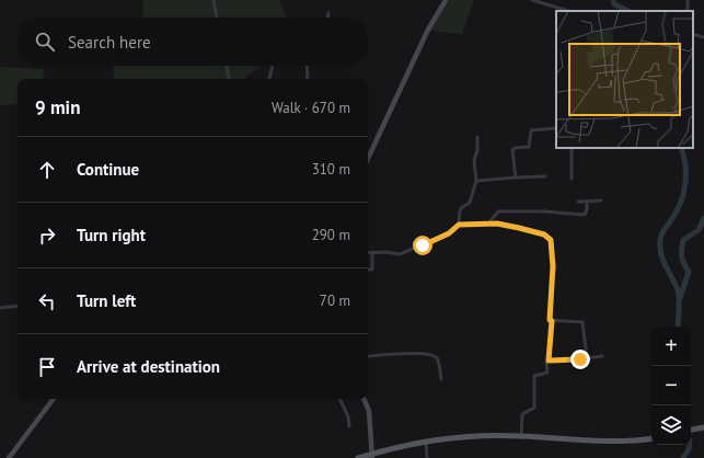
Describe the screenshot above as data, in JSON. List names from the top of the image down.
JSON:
{
  "page": {
    "search": "Search here",
    "heading": ["9 min", "Walk · 670 m"],
    "list": [
      ["Continue", "310 m"],
      ["Turn right", "290 m"],
      ["Turn left", "70 m"],
      "Arrive at destination"
    ],
    "map_buttons": ["+", "−"]
  }
}
